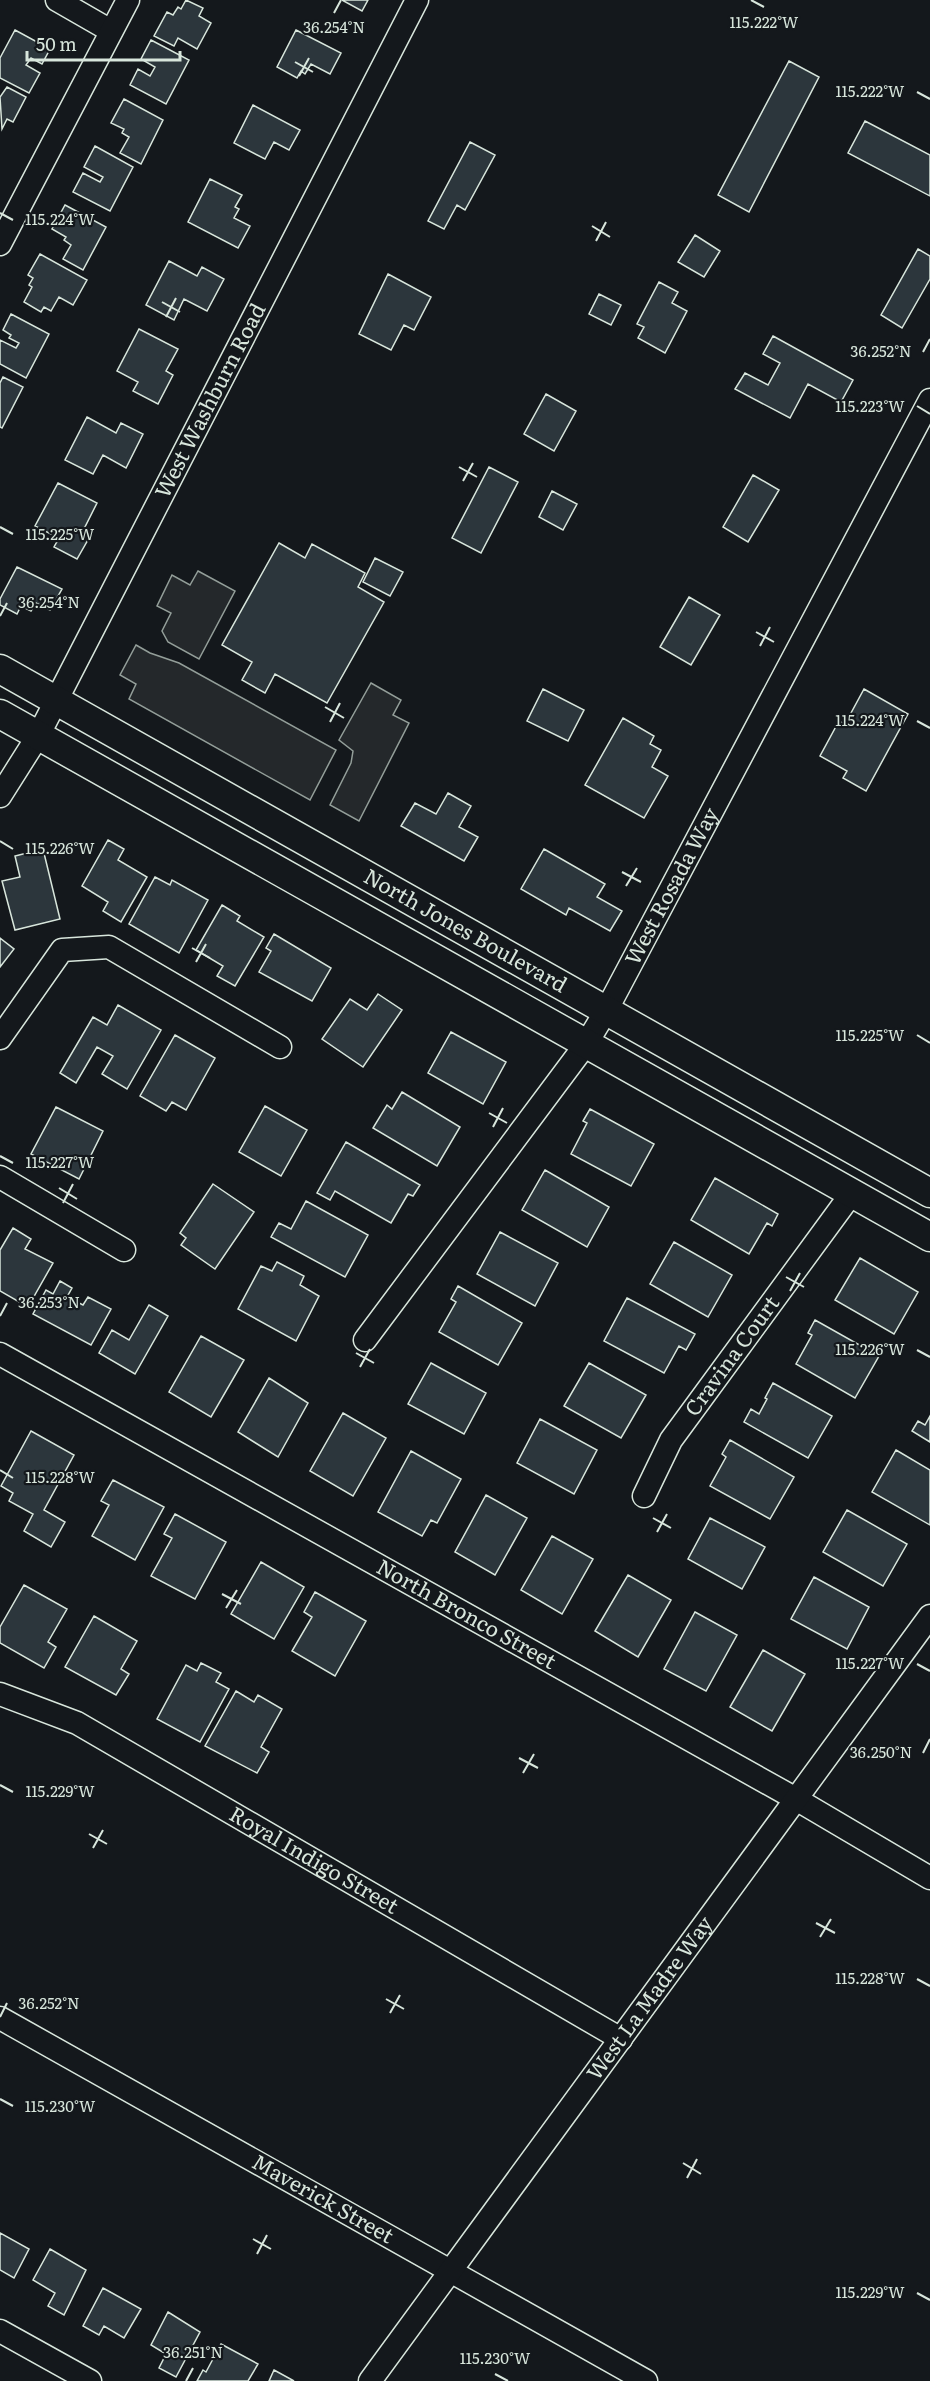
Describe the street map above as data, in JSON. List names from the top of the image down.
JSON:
{
  "streets": {
    "main road": ["North Jones Boulevard"],
    "street": [
      "West Washburn Road",
      "West Rosada Way",
      "Cravina Court",
      "North Bronco Street",
      "Royal Indigo Street",
      "West La Madre Way",
      "Maverick Street"
    ]
  },
  "crossings": [
    ["West Washburn Road", "North Jones Boulevard"],
    ["West Rosada Way", "North Jones Boulevard"],
    ["North Jones Boulevard", "Cravina Court"],
    ["North Bronco Street", "West La Madre Way"],
    ["Royal Indigo Street", "West La Madre Way"],
    ["West La Madre Way", "Maverick Street"]
  ],
  "scale_bar": "50 m",
  "coordinates": [
    "115.222°W",
    "36.254°N",
    "115.224°W",
    "36.252°N",
    "115.223°W",
    "115.225°W",
    "115.226°W",
    "115.227°W",
    "36.253°N",
    "115.228°W",
    "36.250°N",
    "115.229°W",
    "115.230°W",
    "36.251°N"
  ]
}
